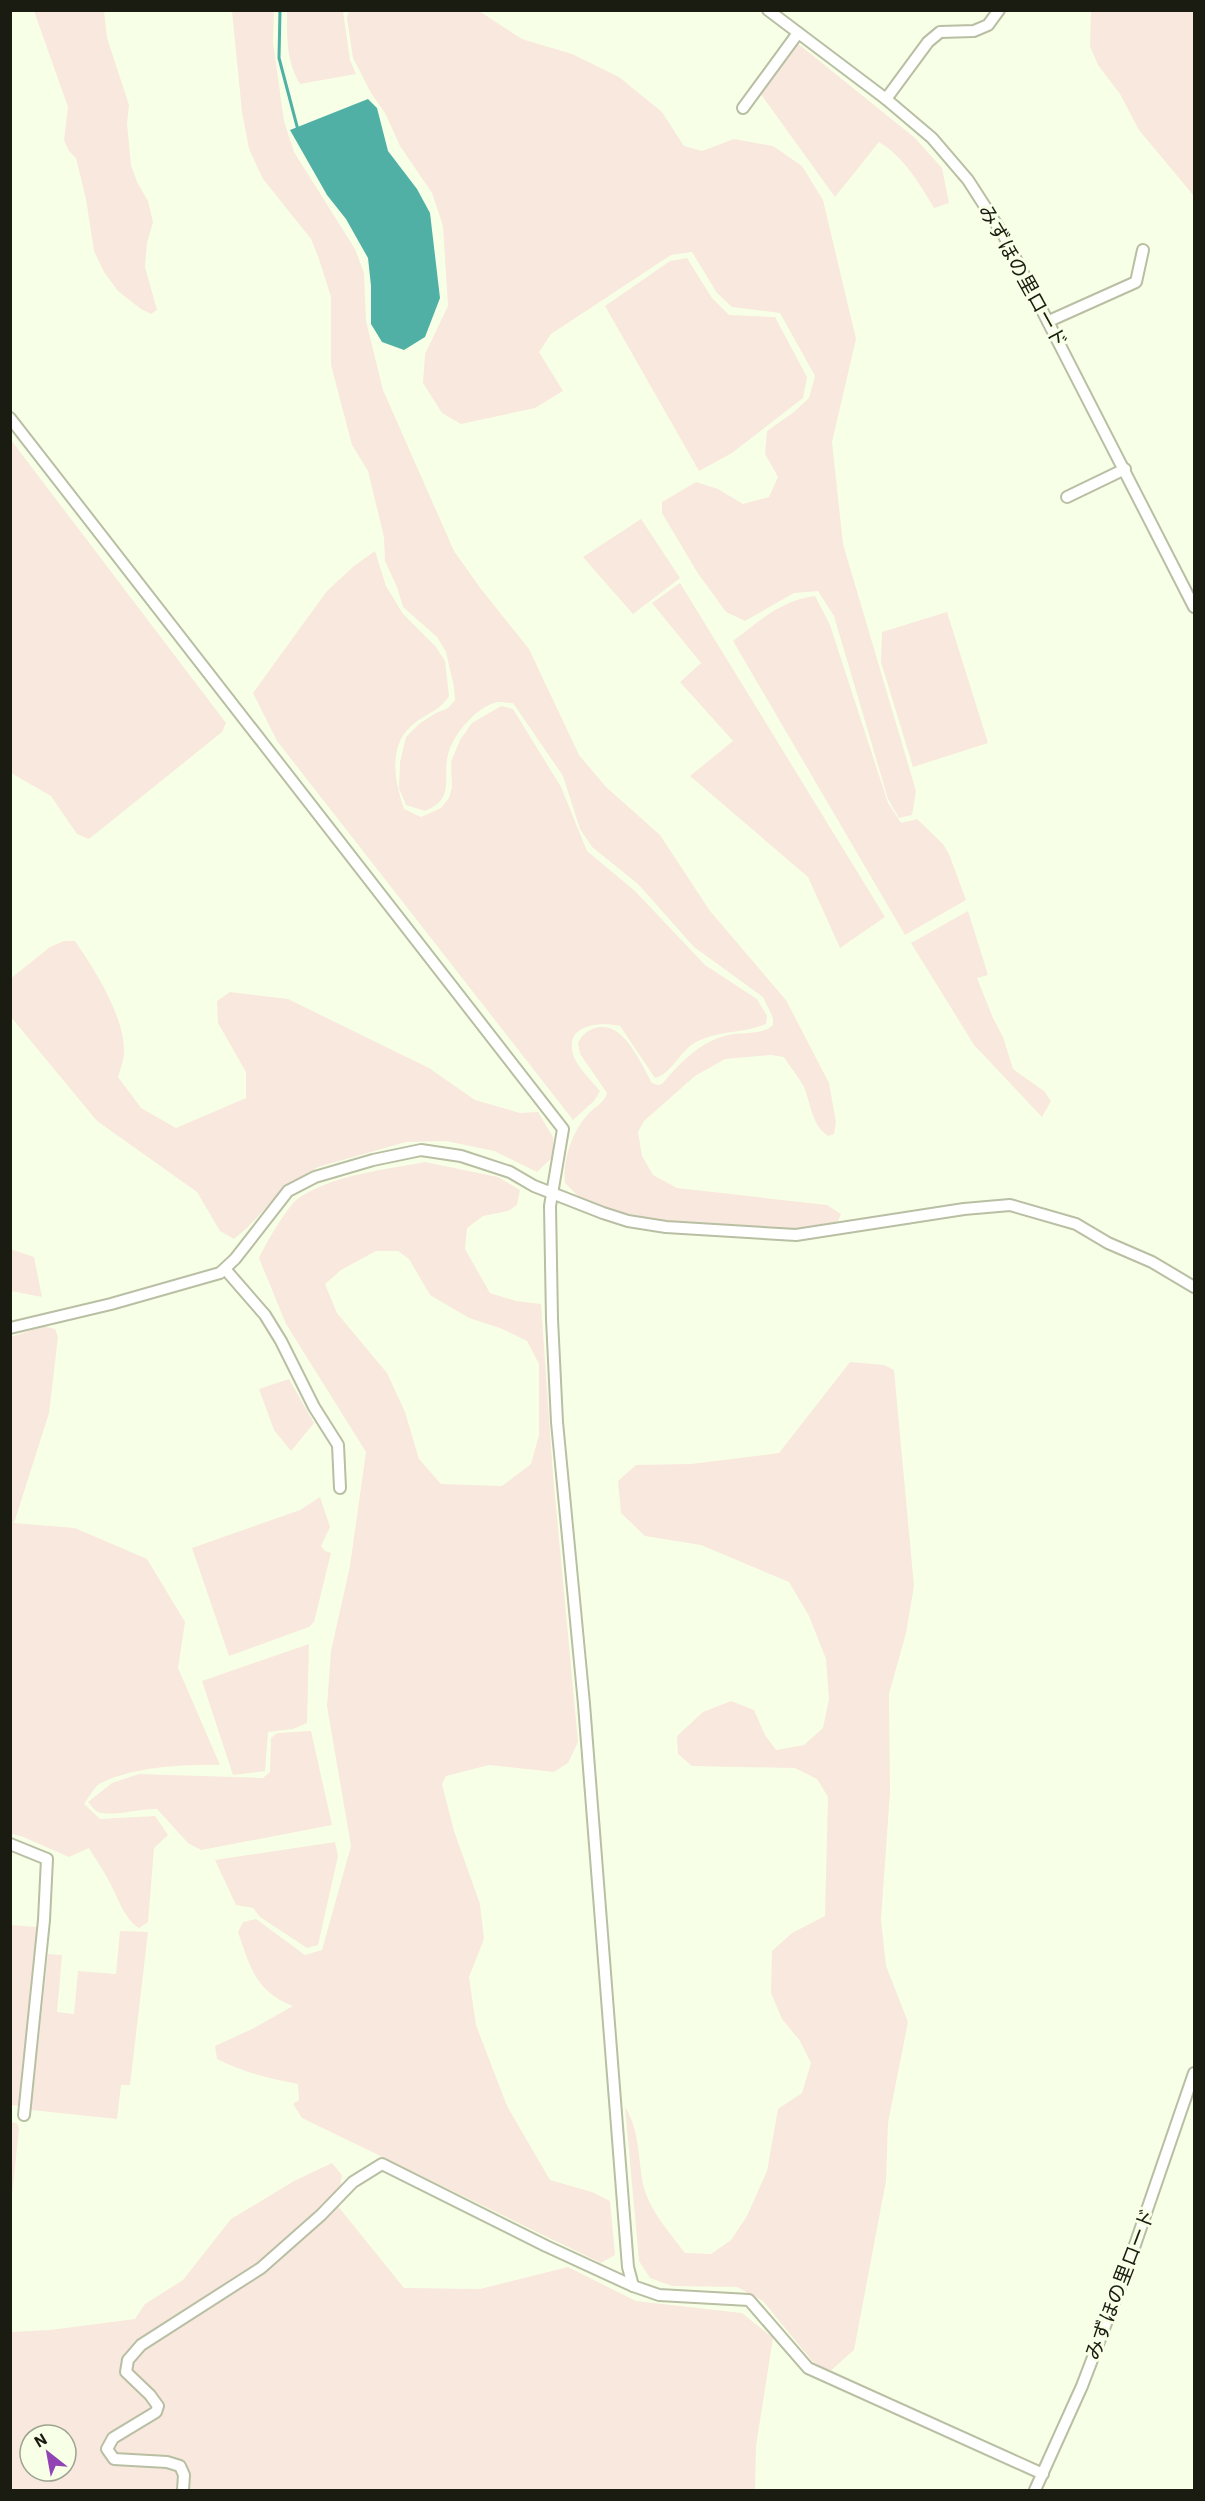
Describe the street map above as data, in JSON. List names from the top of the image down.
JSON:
{
  "streets": {
    "street": ["みずほの里ロード"]
  },
  "north": "top left"
}
